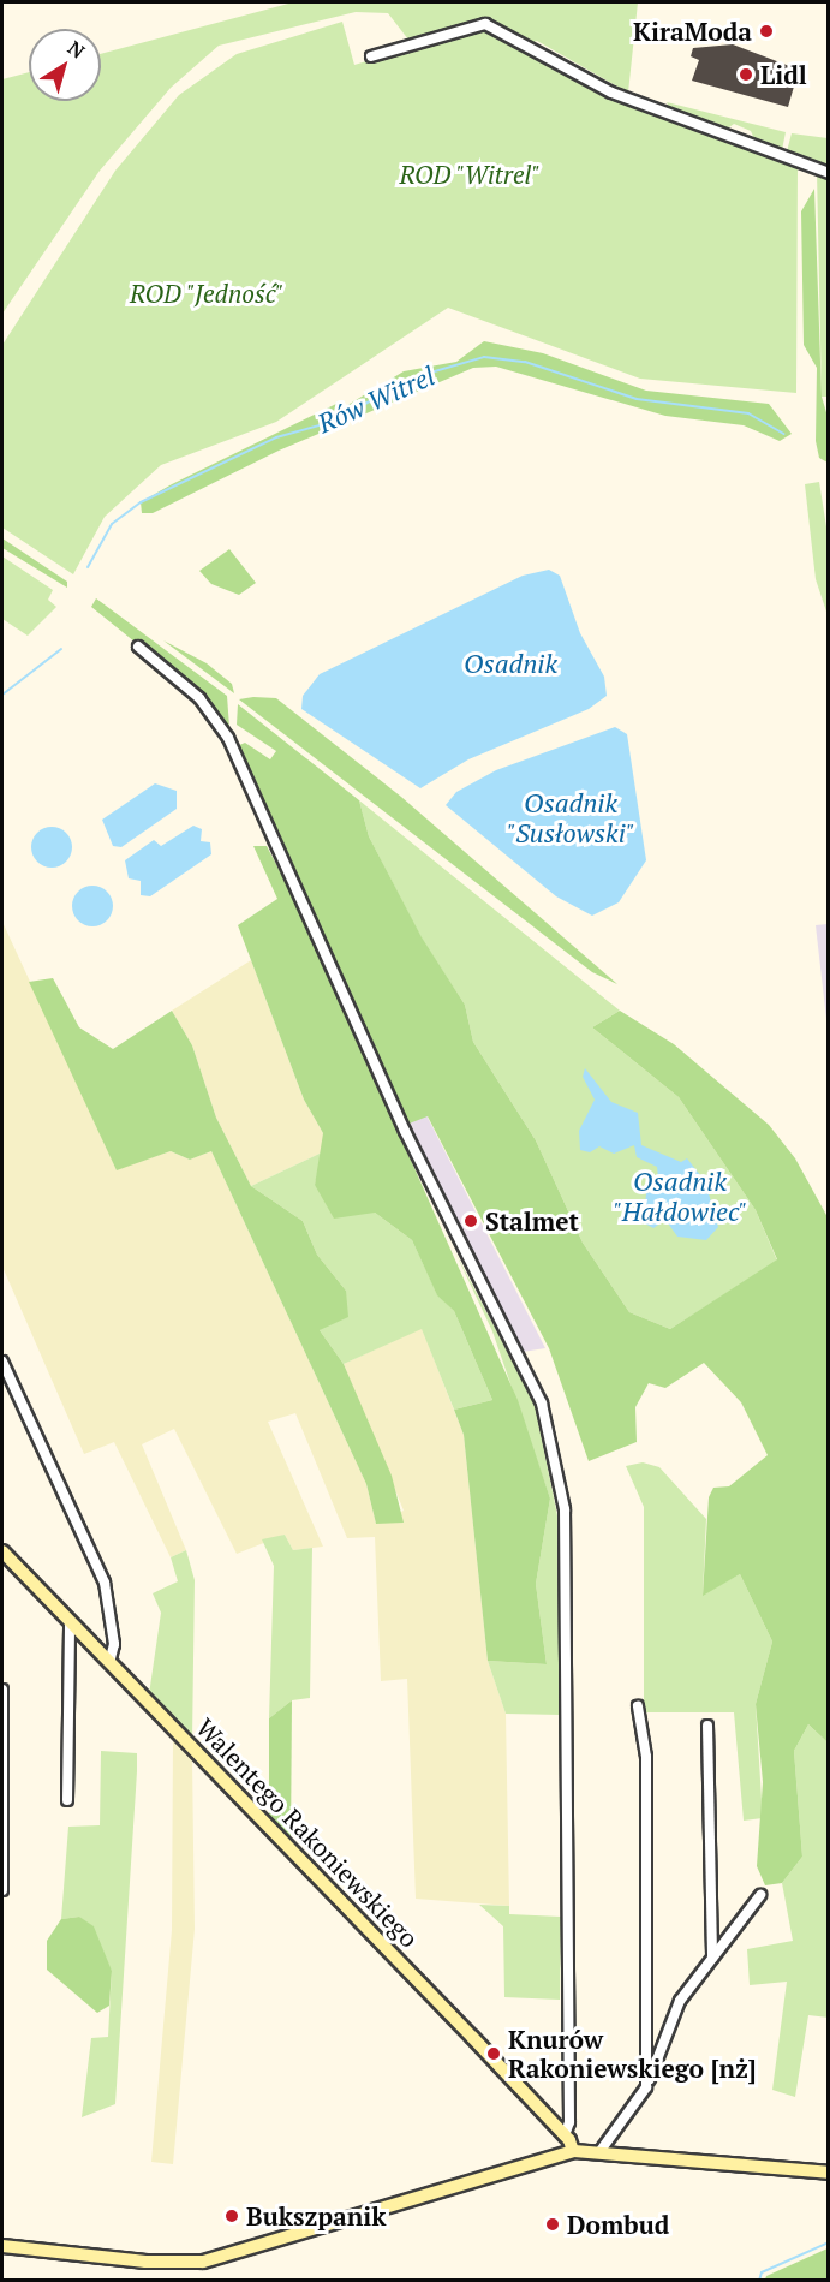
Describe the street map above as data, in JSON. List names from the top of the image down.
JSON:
{
  "streets": {
    "street": ["Walentego Rakoniewskiego"]
  },
  "water": [
    "Rów Witrel",
    "Osadnik",
    "Osadnik \"Susłowski\"",
    "Osadnik \"Hałdowiec\""
  ],
  "parks": ["ROD \"Witrel\"", "ROD \"Jedność\""],
  "places": [
    "KiraModa",
    "Lidl",
    "Stalmet",
    "Knurów Rakoniewskiego [nż]",
    "Bukszpanik",
    "Dombud"
  ],
  "north": "top right"
}
